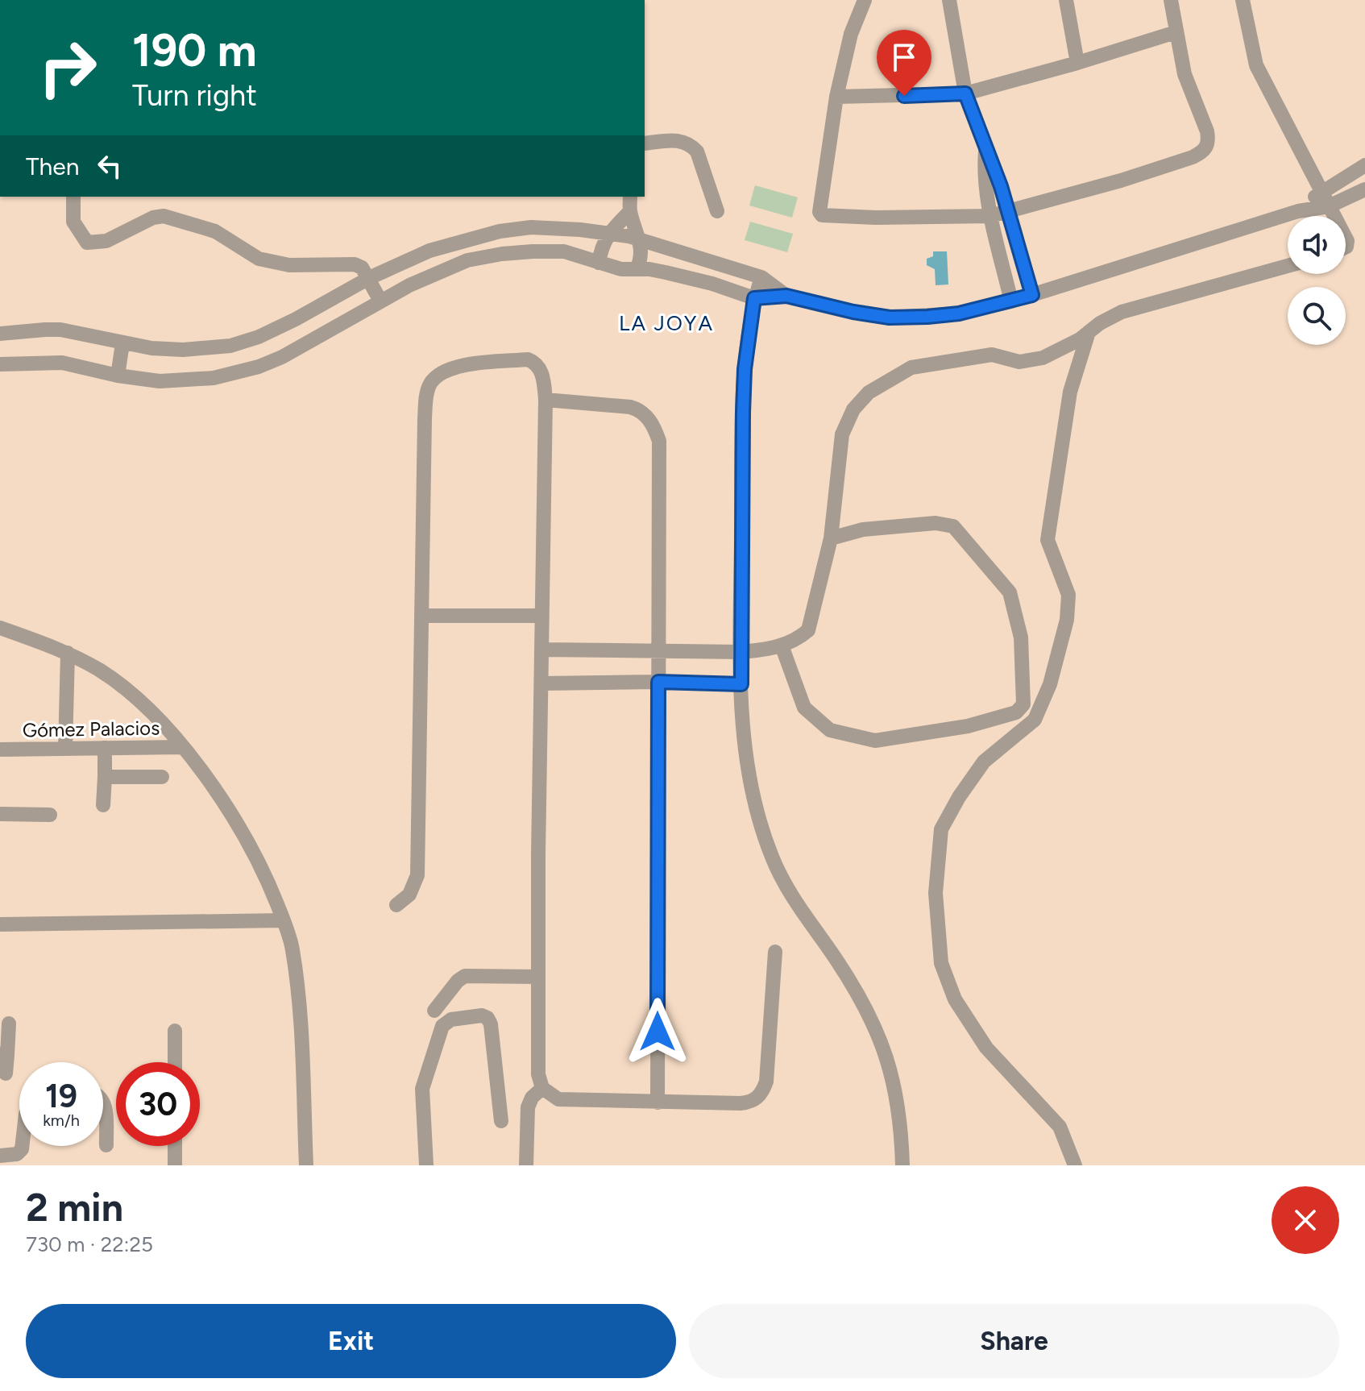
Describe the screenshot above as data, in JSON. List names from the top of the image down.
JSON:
{
  "streets": {
    "street": ["Gómez Palacios"]
  },
  "districts": ["LA JOYA"],
  "page": {
    "turn": ["190 m", "Turn right"],
    "then": "Then",
    "speed": "19 km/h",
    "limit": "30",
    "heading": ["2 min", "730 m · 22:25"],
    "buttons": ["Exit", "Share"]
  }
}
